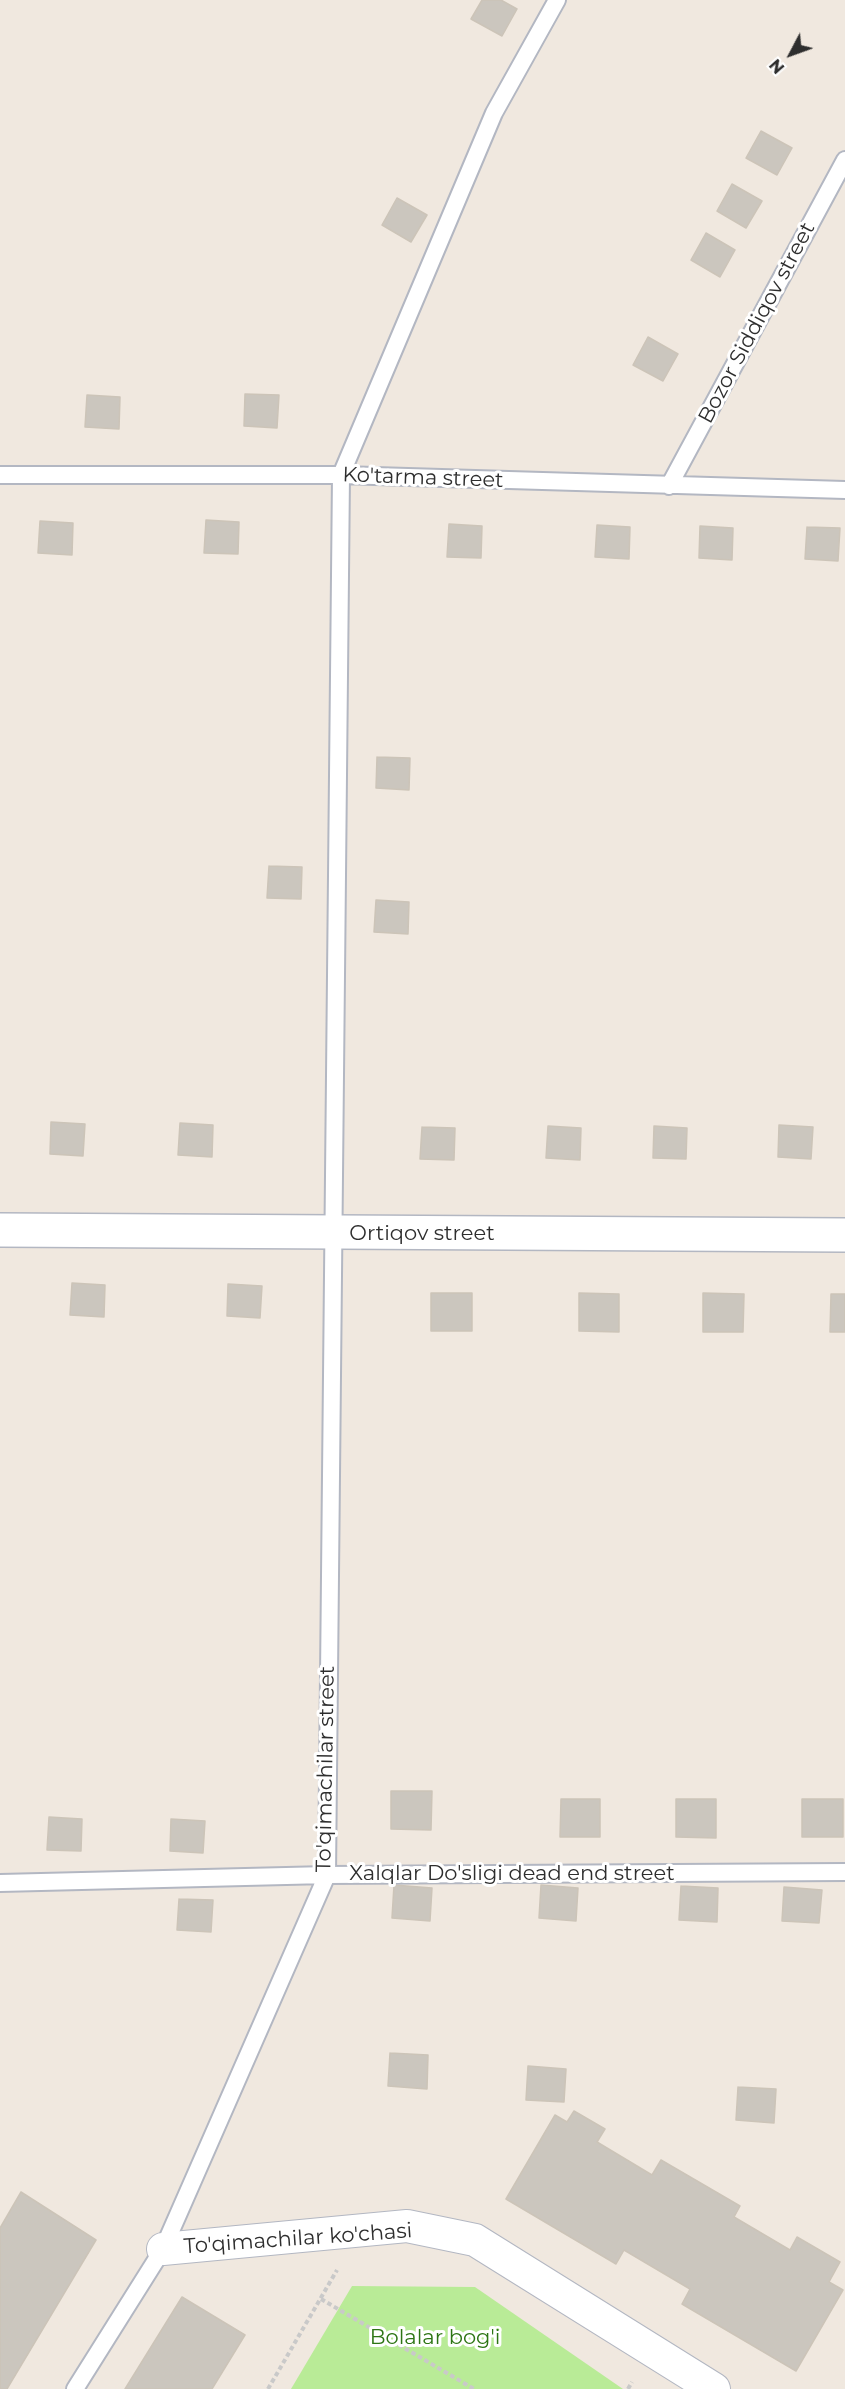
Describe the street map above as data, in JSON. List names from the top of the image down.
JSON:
{
  "streets": {
    "street": ["Ortiqov street", "To'qimachilar ko'chasi"],
    "lane": [
      "Bozor Siddiqov street",
      "Ko'tarma street",
      "To'qimachilar street",
      "Xalqlar Do'sligi dead end street"
    ]
  },
  "crossings": [
    ["Bozor Siddiqov street", "Ko'tarma street"],
    ["Ko'tarma street", "To'qimachilar street"],
    ["Ortiqov street", "To'qimachilar street"],
    ["To'qimachilar street", "Xalqlar Do'sligi dead end street"],
    ["To'qimachilar street", "To'qimachilar ko'chasi"]
  ],
  "parks": ["Bolalar bog'i"],
  "north": "bottom left"
}
